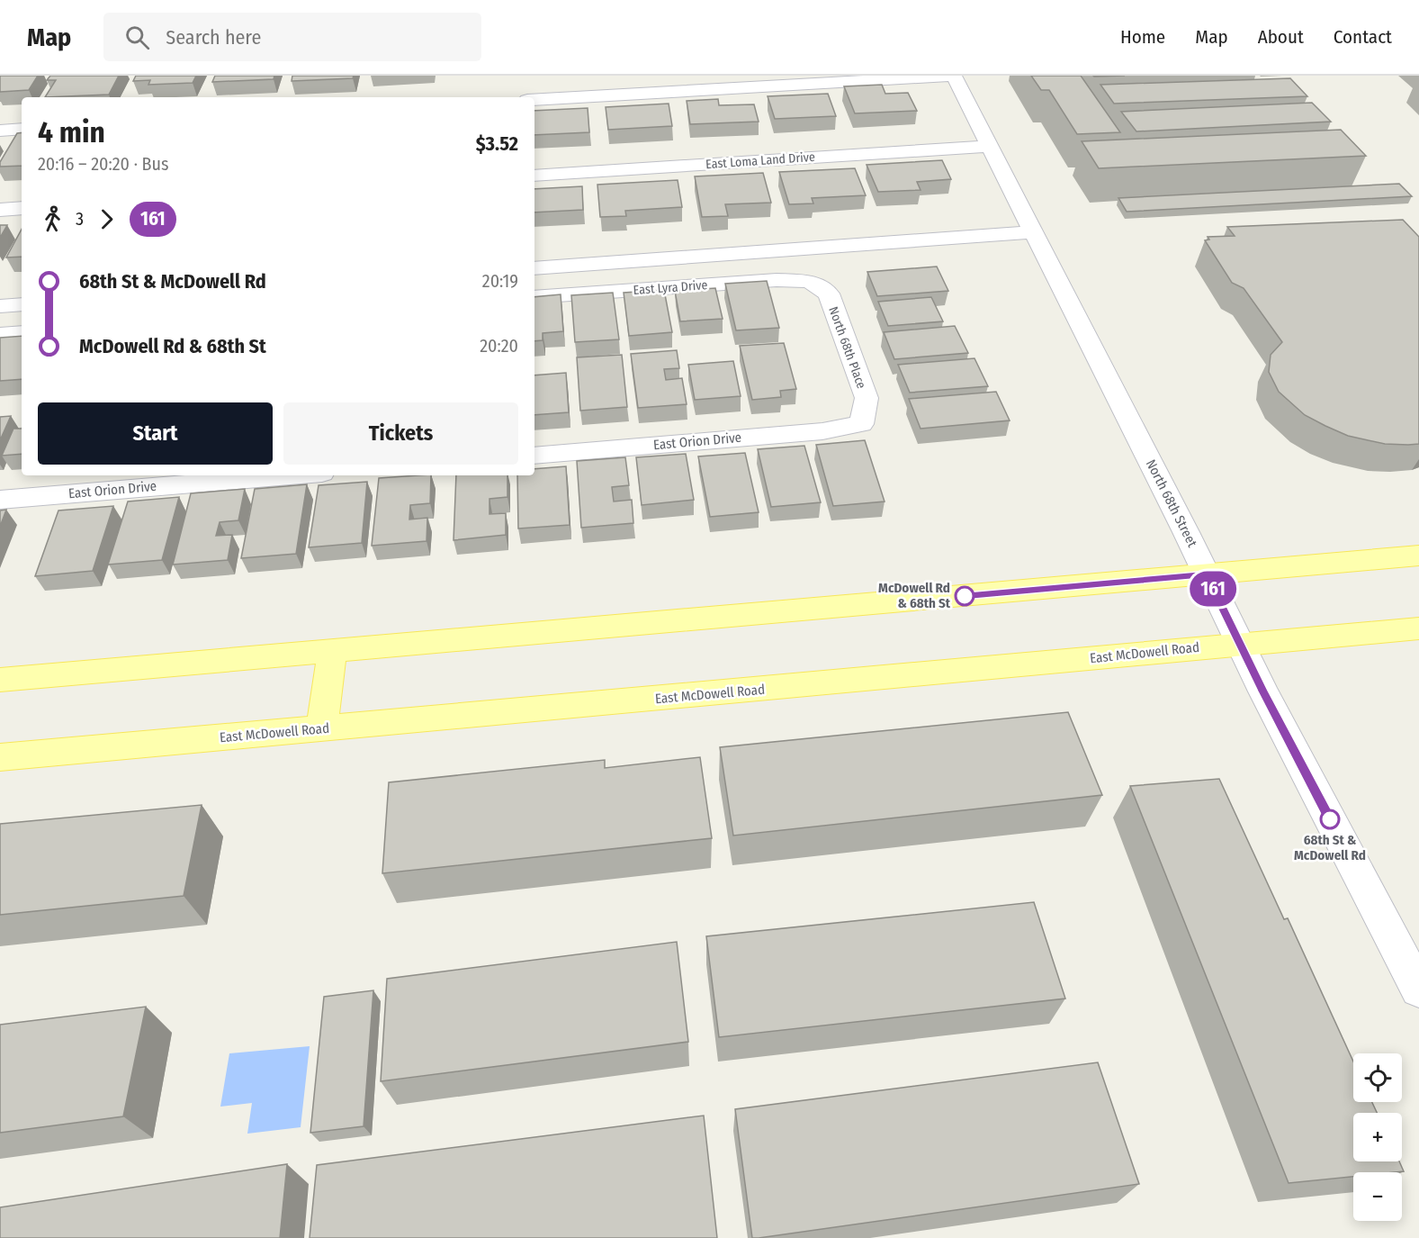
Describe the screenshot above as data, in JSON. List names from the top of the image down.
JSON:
{
  "streets": {
    "main road": ["East McDowell Road"],
    "street": [
      "East Loma Land Drive",
      "East Lyra Drive",
      "North 68th Place",
      "East Orion Drive",
      "North 68th Street"
    ]
  },
  "crossings": [
    ["East Loma Land Drive", "North 68th Street"],
    ["East Lyra Drive", "North 68th Place"],
    ["North 68th Place", "East Orion Drive"],
    ["North 68th Street", "East McDowell Road"]
  ],
  "places": ["McDowell Rd & 68th St", "68th St & McDowell Rd"],
  "lines": ["bus line 161"],
  "page": {
    "header": "Map",
    "search": "Search here",
    "nav": [
      "Home",
      "Map",
      "About",
      "Contact"
    ],
    "on_map": "161",
    "heading": ["4 min", "20:16 – 20:20 · Bus", "$3.52"],
    "legs": ["3", "161"],
    "list": [
      {
        "name": "68th St & McDowell Rd",
        "value": "20:19"
      },
      {
        "name": "McDowell Rd & 68th St",
        "value": "20:20"
      }
    ],
    "buttons": ["Start", "Tickets"],
    "map_buttons": ["+", "−"]
  }
}
